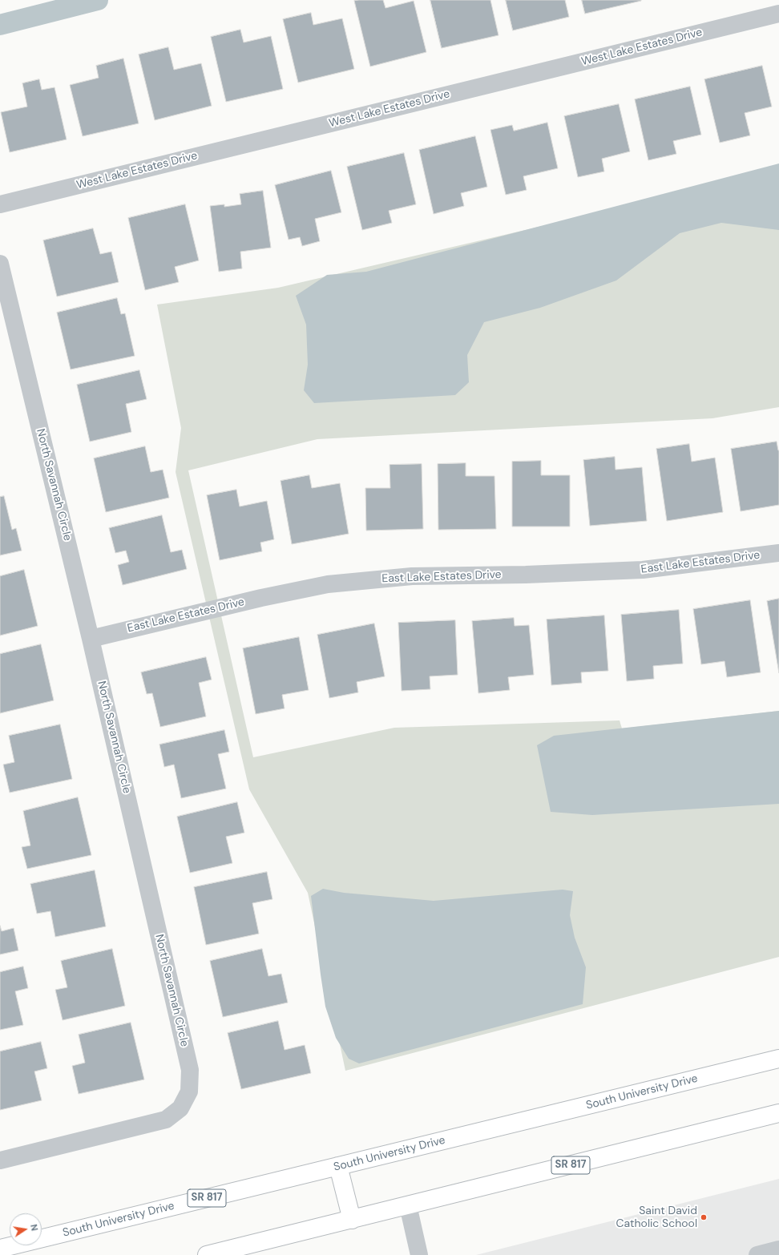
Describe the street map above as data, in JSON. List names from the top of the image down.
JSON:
{
  "streets": {
    "main road": ["South University Drive", "SR 817"],
    "street": ["West Lake Estates Drive", "North Savannah Circle", "East Lake Estates Drive"]
  },
  "crossings": [
    ["North Savannah Circle", "East Lake Estates Drive"]
  ],
  "places": ["Saint David Catholic School"],
  "north": "right"
}
